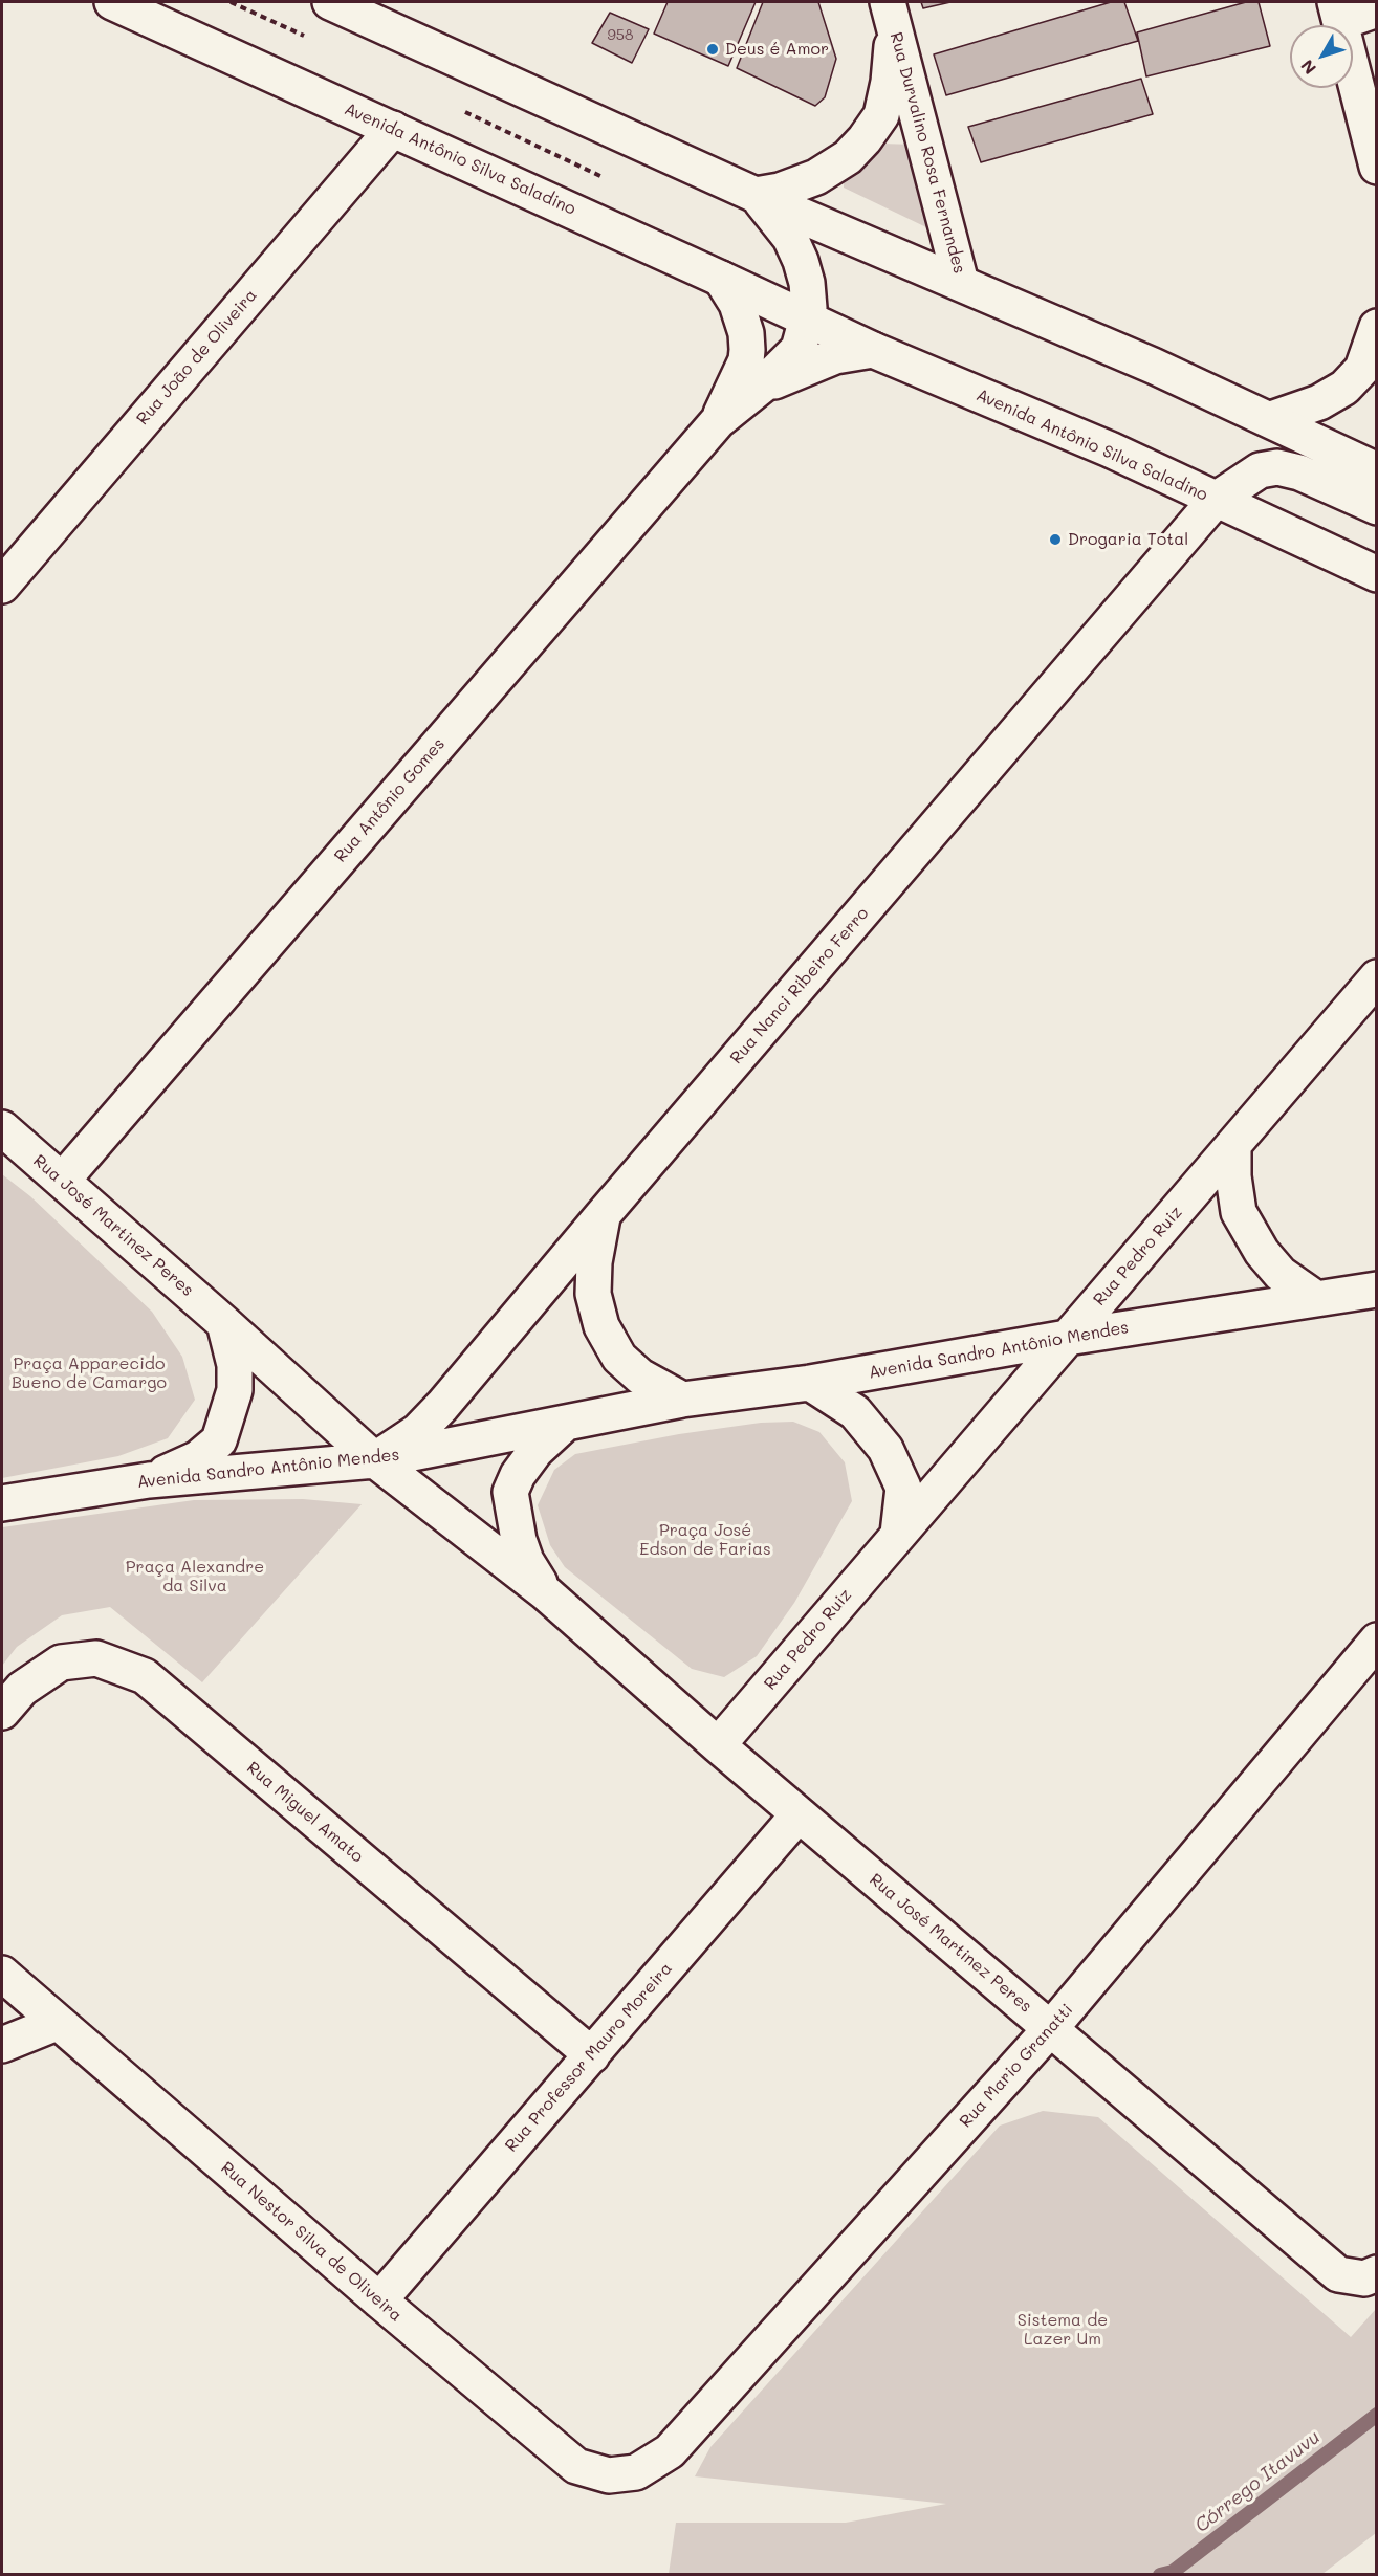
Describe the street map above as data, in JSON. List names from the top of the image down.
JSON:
{
  "streets": {
    "street": [
      "Rua Durvalino Rosa Fernandes",
      "Avenida Antônio Silva Saladino",
      "Rua João de Oliveira",
      "Rua Antônio Gomes",
      "Rua Nanci Ribeiro Ferro",
      "Rua José Martinez Peres",
      "Rua Pedro Ruiz",
      "Avenida Sandro Antônio Mendes",
      "Rua Miguel Amato",
      "Rua Professor Mauro Moreira",
      "Rua Mario Granatti",
      "Rua Nestor Silva de Oliveira"
    ]
  },
  "crossings": [
    ["Avenida Antônio Silva Saladino", "Rua João de Oliveira"],
    ["Avenida Antônio Silva Saladino", "Rua Antônio Gomes"],
    ["Avenida Antônio Silva Saladino", "Rua Nanci Ribeiro Ferro"],
    ["Rua Antônio Gomes", "Rua José Martinez Peres"],
    ["Rua Nanci Ribeiro Ferro", "Rua José Martinez Peres"],
    ["Rua Nanci Ribeiro Ferro", "Avenida Sandro Antônio Mendes"],
    ["Rua José Martinez Peres", "Rua Pedro Ruiz"],
    ["Rua José Martinez Peres", "Avenida Sandro Antônio Mendes"],
    ["Rua José Martinez Peres", "Rua Professor Mauro Moreira"],
    ["Rua José Martinez Peres", "Rua Mario Granatti"],
    ["Rua Pedro Ruiz", "Avenida Sandro Antônio Mendes"],
    ["Rua Miguel Amato", "Rua Professor Mauro Moreira"],
    ["Rua Professor Mauro Moreira", "Rua Nestor Silva de Oliveira"],
    ["Rua Mario Granatti", "Rua Nestor Silva de Oliveira"]
  ],
  "water": ["Córrego Itavuvu"],
  "parks": [
    "Praça Apparecido Bueno de Camargo",
    "Praça José Edson de Farias",
    "Praça Alexandre da Silva",
    "Sistema de Lazer Um"
  ],
  "places": ["Deus é Amor", "Drogaria Total"],
  "house_numbers": ["958"],
  "north": "bottom left"
}
